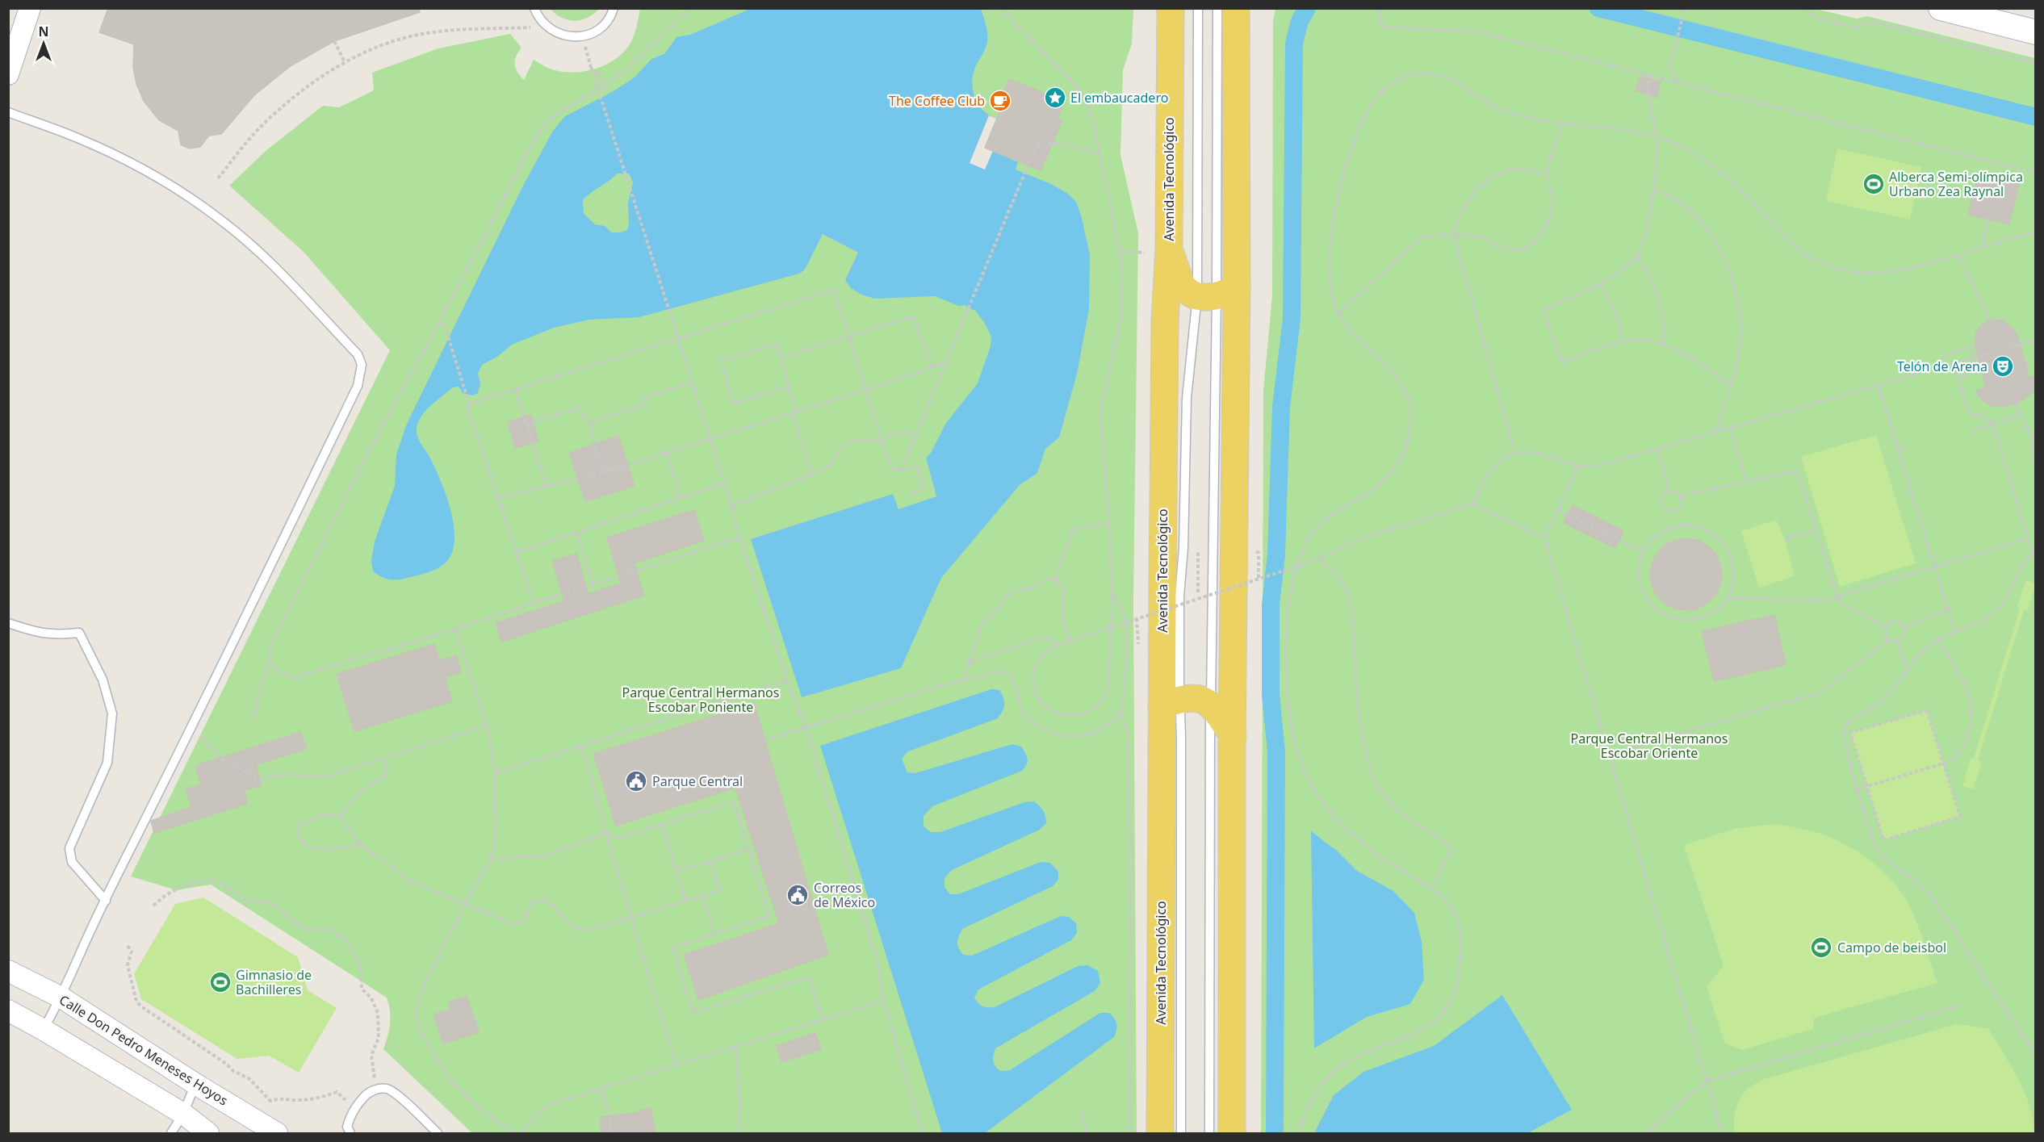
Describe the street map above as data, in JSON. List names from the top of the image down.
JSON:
{
  "streets": {
    "main road": ["Avenida Tecnológico"],
    "street": ["Calle Don Pedro Meneses Hoyos"]
  },
  "parks": ["Parque Central Hermanos Escobar Poniente", "Parque Central Hermanos Escobar Oriente"],
  "places": {
    "place": ["El embaucadero"],
    "cafe": ["The Coffee Club"],
    "sports": ["Alberca Semi-olímpica Urbano Zea Raynal", "Campo de beisbol", "Gimnasio de Bachilleres"],
    "theatre": ["Telón de Arena"],
    "public building": ["Parque Central", "Correos de México"]
  },
  "north": "top"
}
